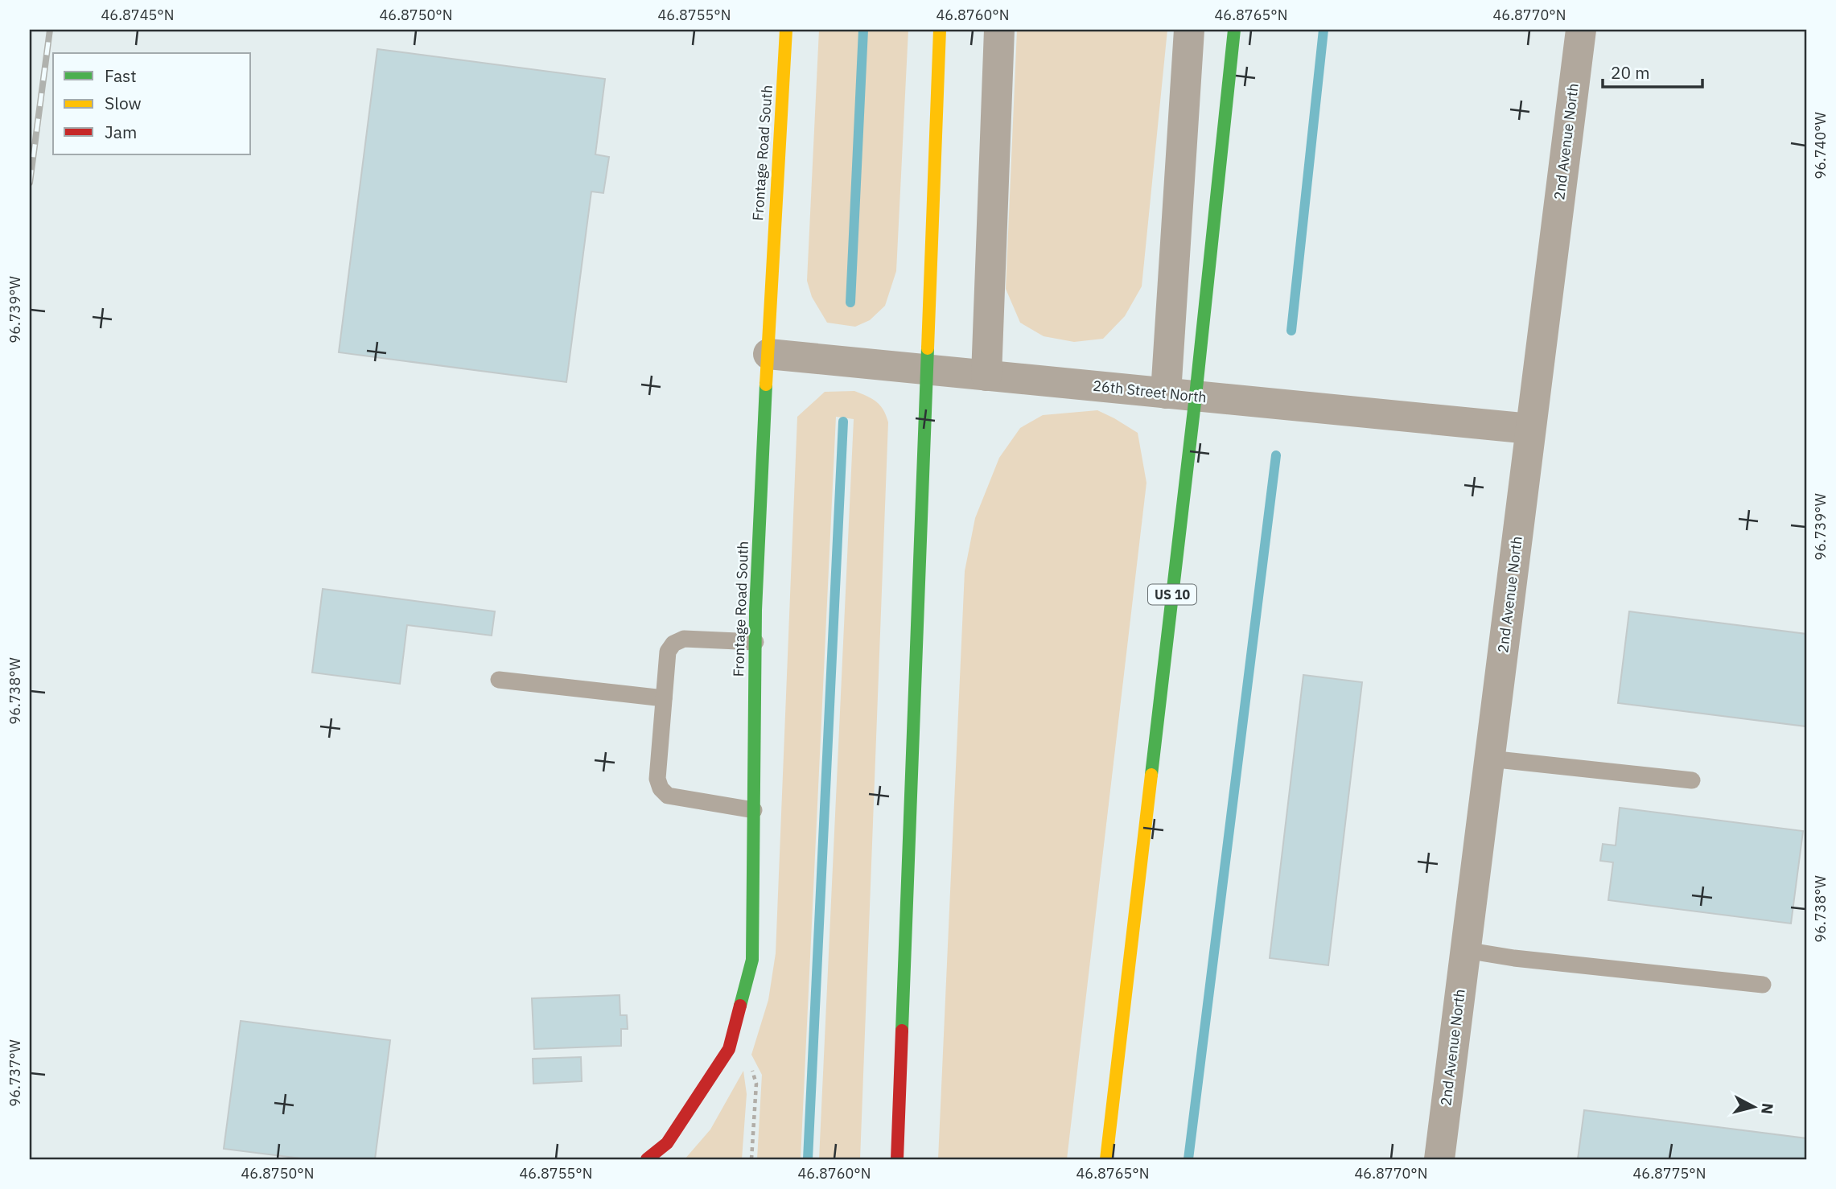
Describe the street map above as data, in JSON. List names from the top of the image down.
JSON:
{
  "streets": {
    "main road": ["Frontage Road South", "US 10"],
    "street": ["2nd Avenue North", "26th Street North"]
  },
  "crossings": [
    ["2nd Avenue North", "26th Street North"],
    ["Frontage Road South", "26th Street North"],
    ["26th Street North", "US 10"]
  ],
  "legend": ["Fast", "Slow", "Jam"],
  "scale_bar": "20 m",
  "north": "right",
  "coordinates": [
    "46.8745°N",
    "46.8750°N",
    "46.8755°N",
    "46.8760°N",
    "46.8765°N",
    "46.8770°N",
    "96.740°W",
    "96.739°W",
    "96.738°W",
    "96.737°W",
    "46.8775°N"
  ]
}
